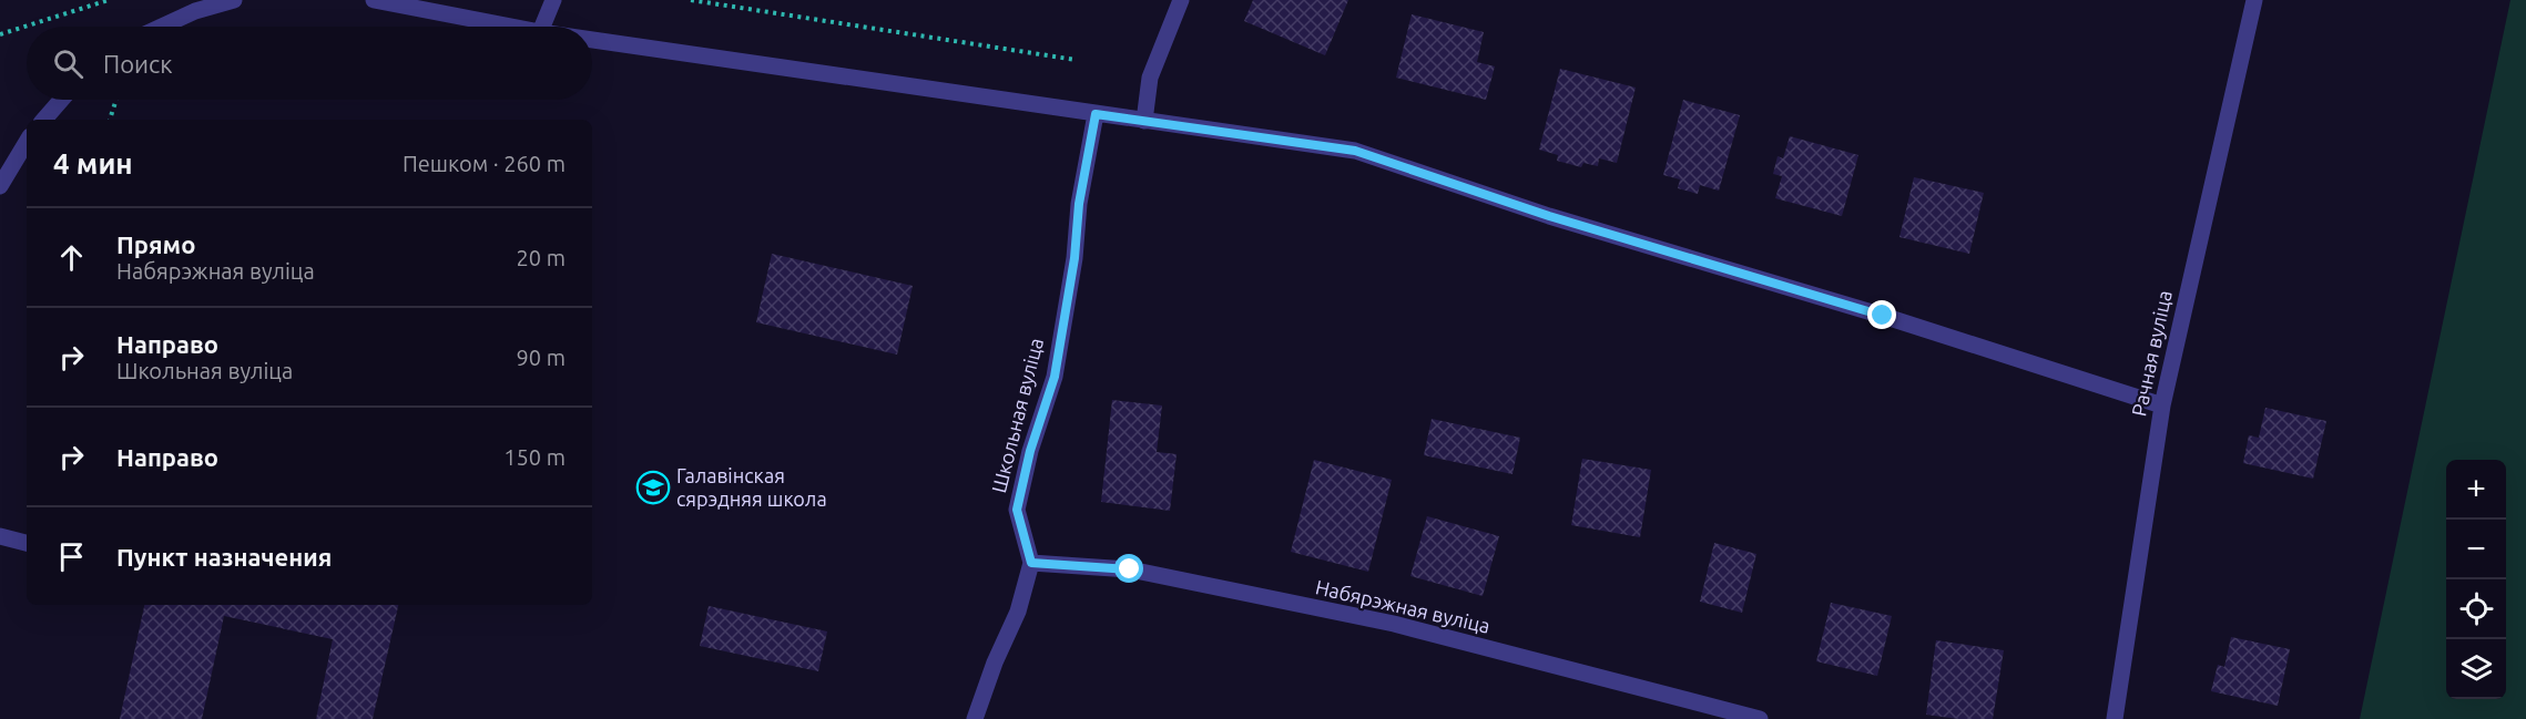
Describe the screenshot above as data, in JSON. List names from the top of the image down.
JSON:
{
  "streets": {
    "street": ["Рачная вуліца", "Школьная вуліца", "Набярэжная вуліца"]
  },
  "crossings": [
    ["Школьная вуліца", "Набярэжная вуліца"]
  ],
  "places": {
    "school or university": ["Галавінская сярэдняя школа"]
  },
  "page": {
    "search": "Поиск",
    "heading": ["4 мин", "Пешком · 260 m"],
    "list": [
      ["Прямо", "Набярэжная вуліца", "20 m"],
      ["Направо", "Школьная вуліца", "90 m"],
      ["Направо", "150 m"],
      "Пункт назначения"
    ],
    "map_buttons": ["+", "−"]
  }
}
